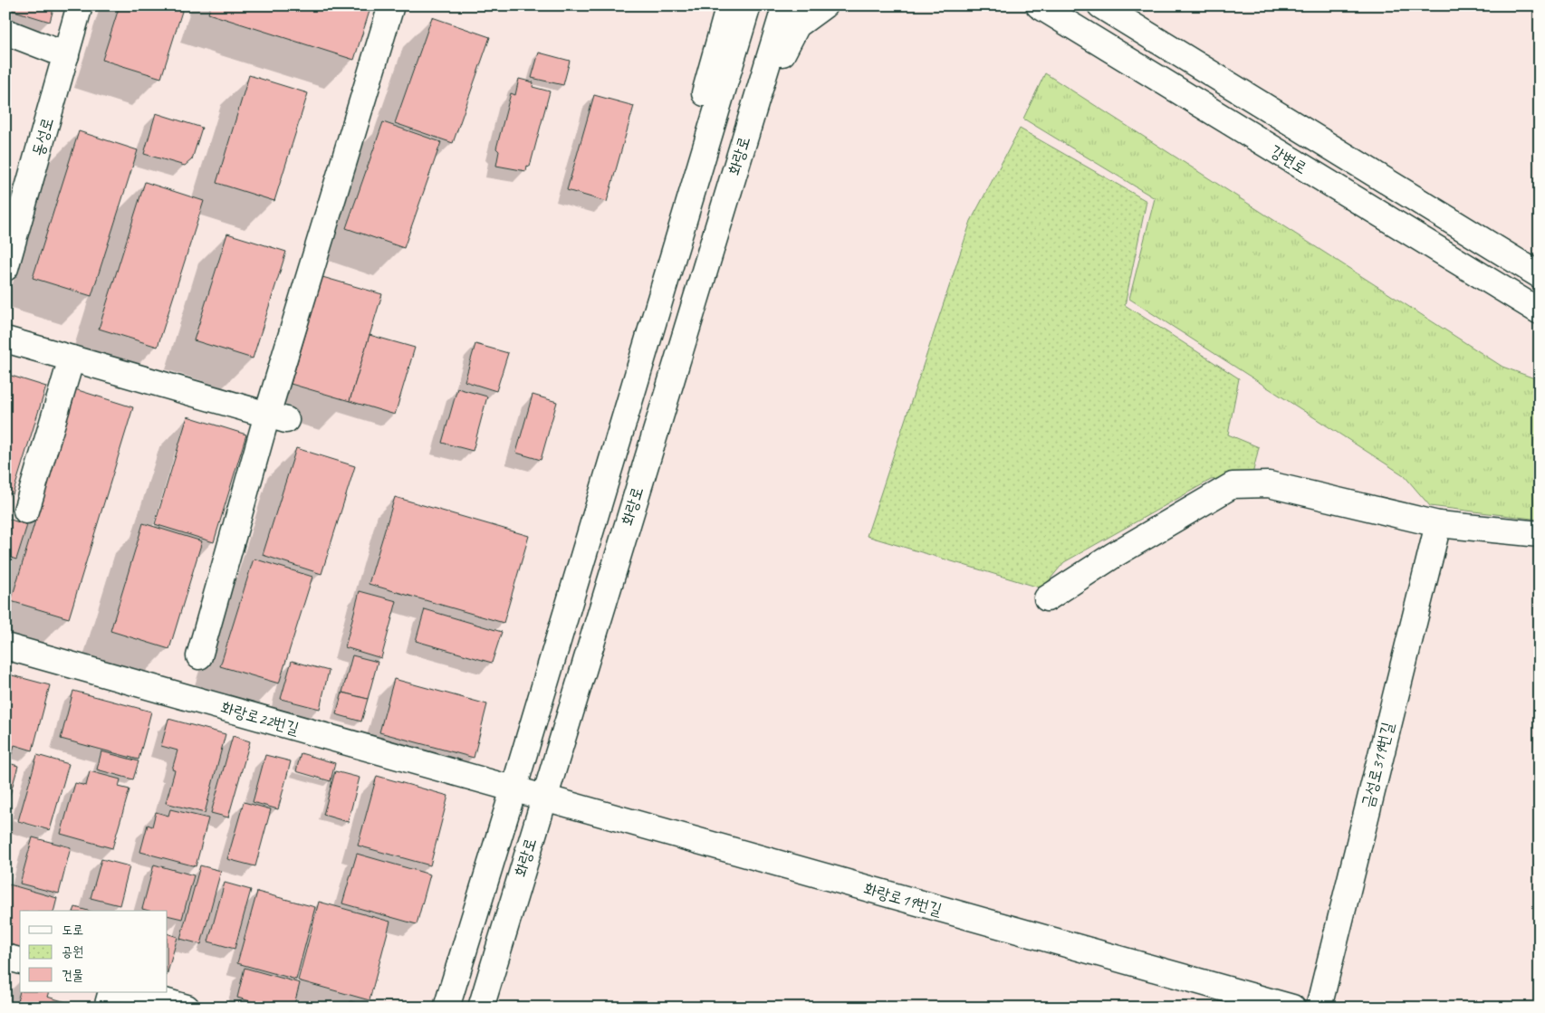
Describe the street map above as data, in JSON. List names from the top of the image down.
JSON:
{
  "streets": {
    "street": [
      "동성로",
      "화랑로",
      "강변로",
      "화랑로22번길",
      "금성로319번길",
      "화랑로19번길"
    ]
  },
  "crossings": [
    ["화랑로", "화랑로22번길"],
    ["화랑로", "화랑로19번길"],
    ["화랑로22번길", "화랑로19번길"]
  ],
  "legend": ["도로", "공원", "건물"]
}
